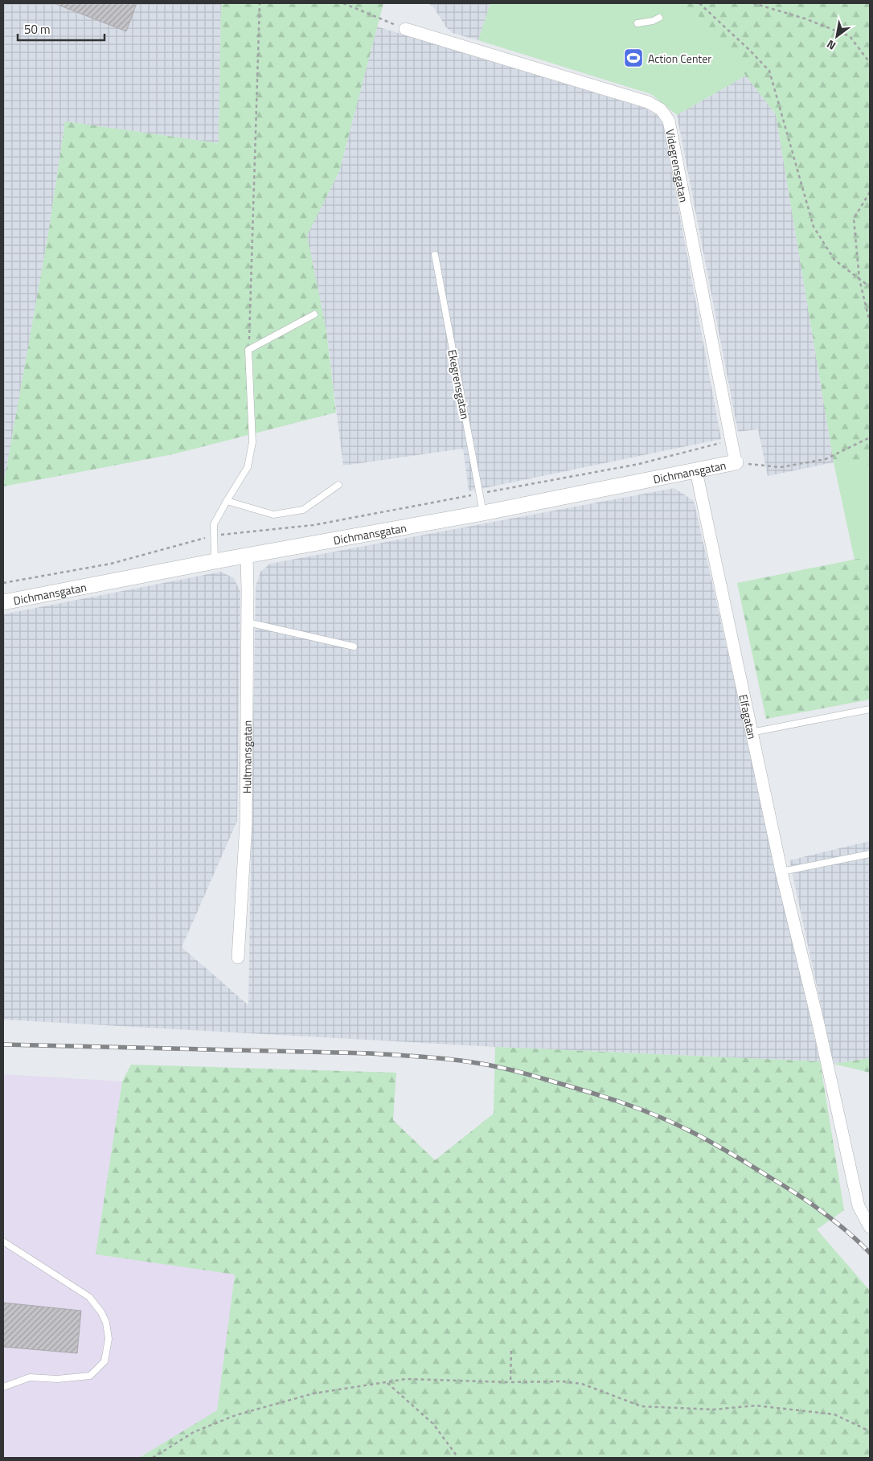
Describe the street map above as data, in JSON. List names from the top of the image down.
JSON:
{
  "streets": {
    "street": [
      "Videgrensgatan",
      "Dichmansgatan",
      "Elfagatan",
      "Hultmansgatan"
    ],
    "lane": ["Ekegrensgatan"]
  },
  "crossings": [
    ["Videgrensgatan", "Dichmansgatan"],
    ["Ekegrensgatan", "Dichmansgatan"],
    ["Dichmansgatan", "Elfagatan"],
    ["Dichmansgatan", "Hultmansgatan"]
  ],
  "places": {
    "sports": ["Action Center"]
  },
  "scale_bar": "50 m",
  "north": "bottom left"
}
